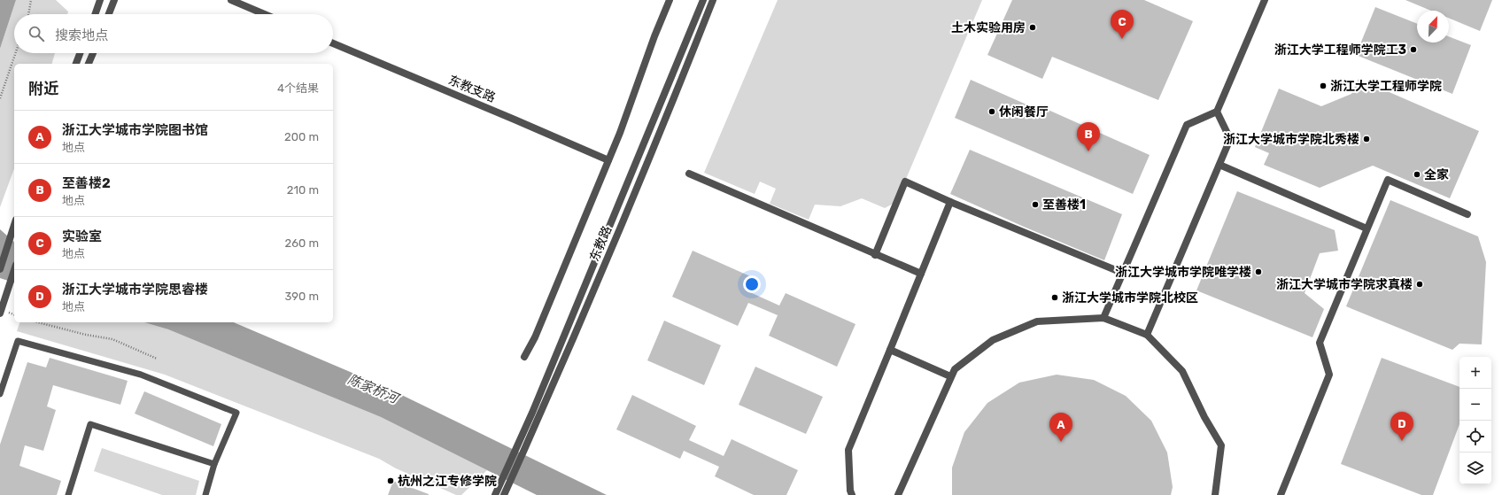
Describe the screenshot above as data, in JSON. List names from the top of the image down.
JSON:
{
  "streets": {
    "street": ["东教支路", "东教路"]
  },
  "water": ["陈家桥河"],
  "places": [
    "土木实验用房",
    "浙江大学工程师学院工3",
    "浙江大学工程师学院",
    "休闲餐厅",
    "浙江大学城市学院北秀楼",
    "全家",
    "至善楼1",
    "浙江大学城市学院唯学楼",
    "浙江大学城市学院求真楼",
    "浙江大学城市学院北校区",
    "杭州之江专修学院"
  ],
  "north": "top right",
  "page": {
    "pins": [
      "C",
      "B",
      "D",
      "A"
    ],
    "search": "搜索地点",
    "heading": ["附近", "4个结果"],
    "list": [
      {
        "mark": "A",
        "name": "浙江大学城市学院图书馆",
        "note": "地点",
        "value": "200 m"
      },
      {
        "mark": "B",
        "name": "至善楼2",
        "note": "地点",
        "value": "210 m"
      },
      {
        "mark": "C",
        "name": "实验室",
        "note": "地点",
        "value": "260 m"
      },
      {
        "mark": "D",
        "name": "浙江大学城市学院思睿楼",
        "note": "地点",
        "value": "390 m"
      }
    ],
    "map_buttons": ["+", "−"]
  }
}
